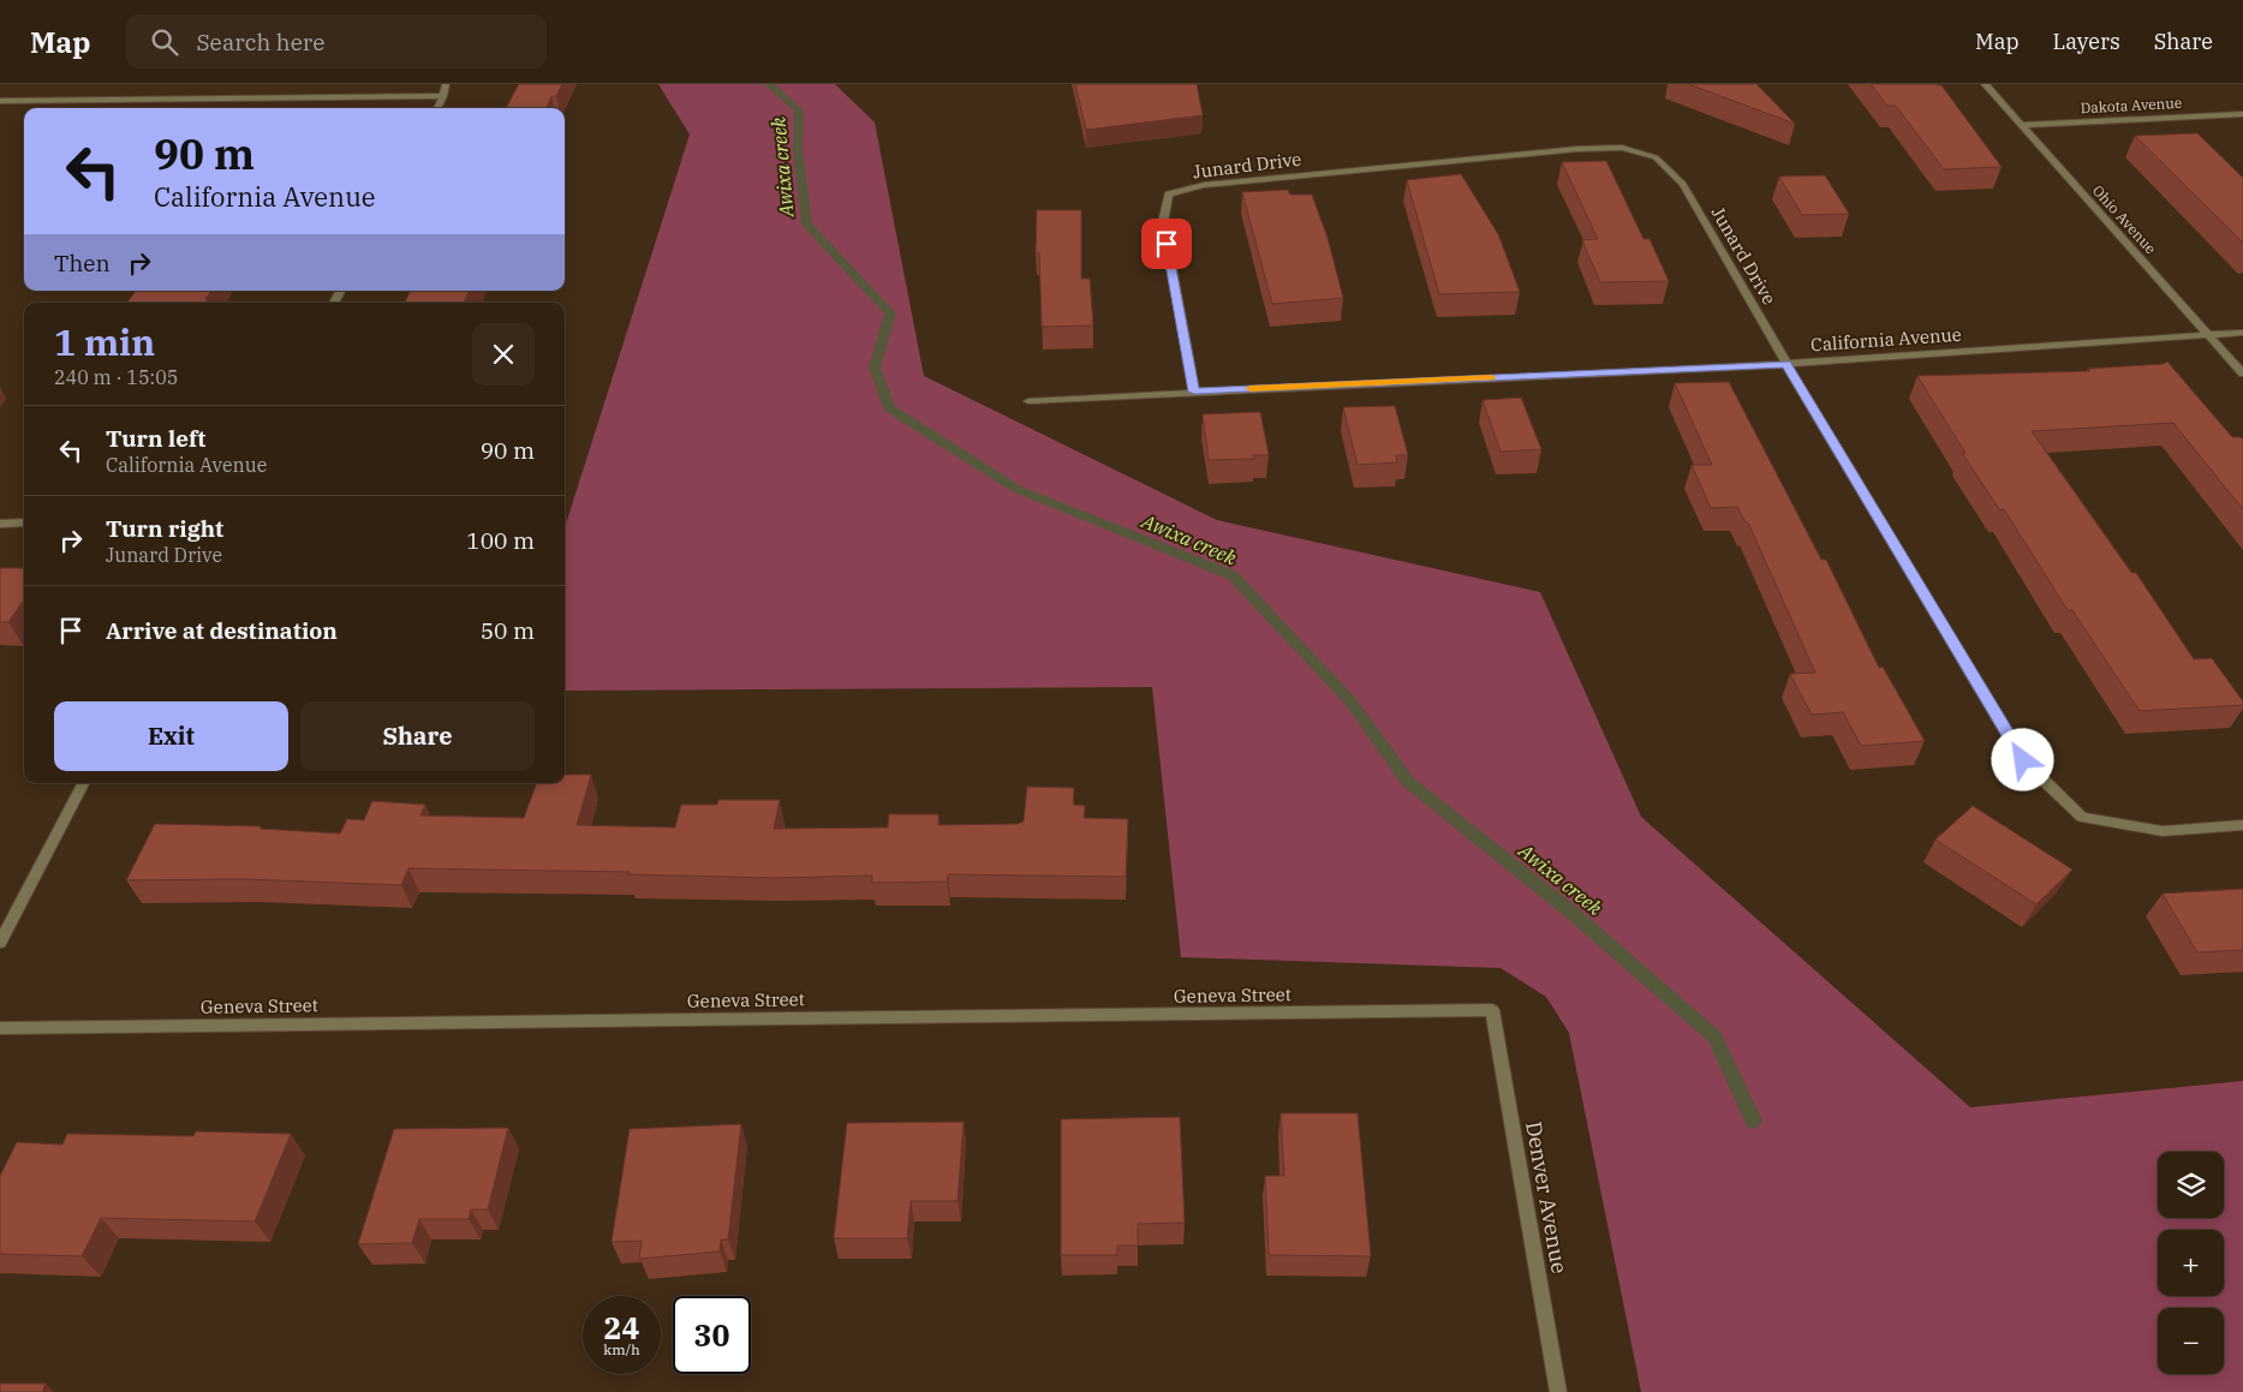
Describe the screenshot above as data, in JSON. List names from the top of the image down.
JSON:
{
  "streets": {
    "street": [
      "Dakota Avenue",
      "Junard Drive",
      "Ohio Avenue",
      "California Avenue",
      "Geneva Street",
      "Denver Avenue"
    ]
  },
  "crossings": [
    ["Dakota Avenue", "Ohio Avenue"],
    ["Junard Drive", "California Avenue"],
    ["Ohio Avenue", "California Avenue"],
    ["Geneva Street", "Denver Avenue"]
  ],
  "water": ["Awixa creek"],
  "page": {
    "header": "Map",
    "search": "Search here",
    "nav": ["Map", "Layers", "Share"],
    "turn": ["90 m", "California Avenue"],
    "then": "Then",
    "heading": ["1 min", "240 m · 15:05"],
    "list": [
      {
        "name": "Turn left",
        "note": "California Avenue",
        "value": "90 m"
      },
      {
        "name": "Turn right",
        "note": "Junard Drive",
        "value": "100 m"
      },
      {
        "name": "Arrive at destination",
        "value": "50 m"
      }
    ],
    "buttons": ["Exit", "Share"],
    "map_buttons": ["+", "−"],
    "speed": "24 km/h",
    "limit": "30"
  }
}
